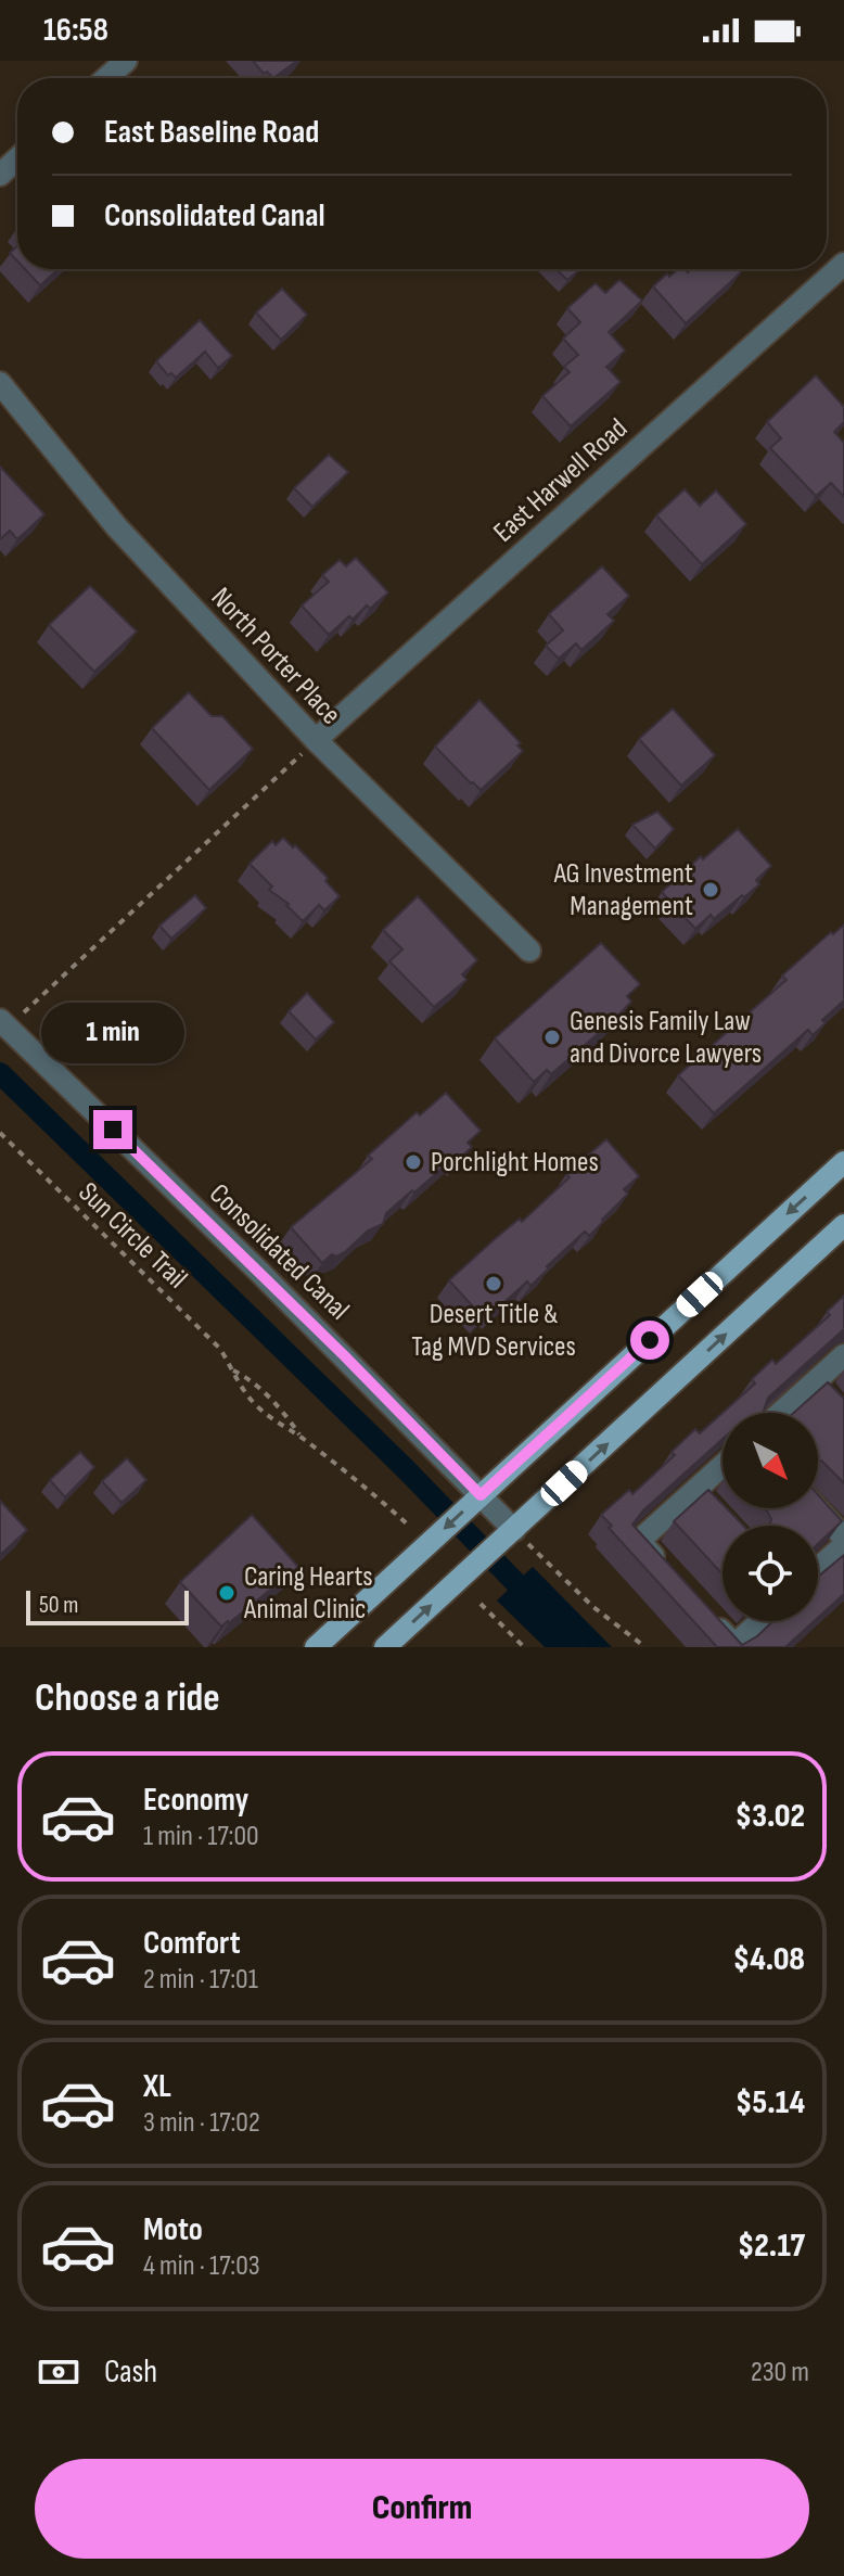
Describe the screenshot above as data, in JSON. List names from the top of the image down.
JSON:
{
  "streets": {
    "street": ["East Harwell Road", "North Porter Place", "Consolidated Canal"],
    "path": ["Sun Circle Trail"]
  },
  "crossings": [
    ["East Harwell Road", "North Porter Place"]
  ],
  "places": [
    "AG Investment Management",
    "Genesis Family Law and Divorce Lawyers",
    "Porchlight Homes",
    "Desert Title & Tag MVD Services",
    "Caring Hearts Animal Clinic"
  ],
  "scale_bar": "50 m",
  "north": "bottom right",
  "page": {
    "status": "16:58",
    "banner": ["East Baseline Road", "Consolidated Canal"],
    "bubble": "1 min",
    "scale": "50 m",
    "heading": "Choose a ride",
    "list": [
      {
        "name": "Economy",
        "note": "1 min · 17:00",
        "value": "$3.02"
      },
      {
        "name": "Comfort",
        "note": "2 min · 17:01",
        "value": "$4.08"
      },
      {
        "name": "XL",
        "note": "3 min · 17:02",
        "value": "$5.14"
      },
      {
        "name": "Moto",
        "note": "4 min · 17:03",
        "value": "$2.17"
      }
    ],
    "pay": ["Cash", "230 m"],
    "buttons": "Confirm"
  }
}
